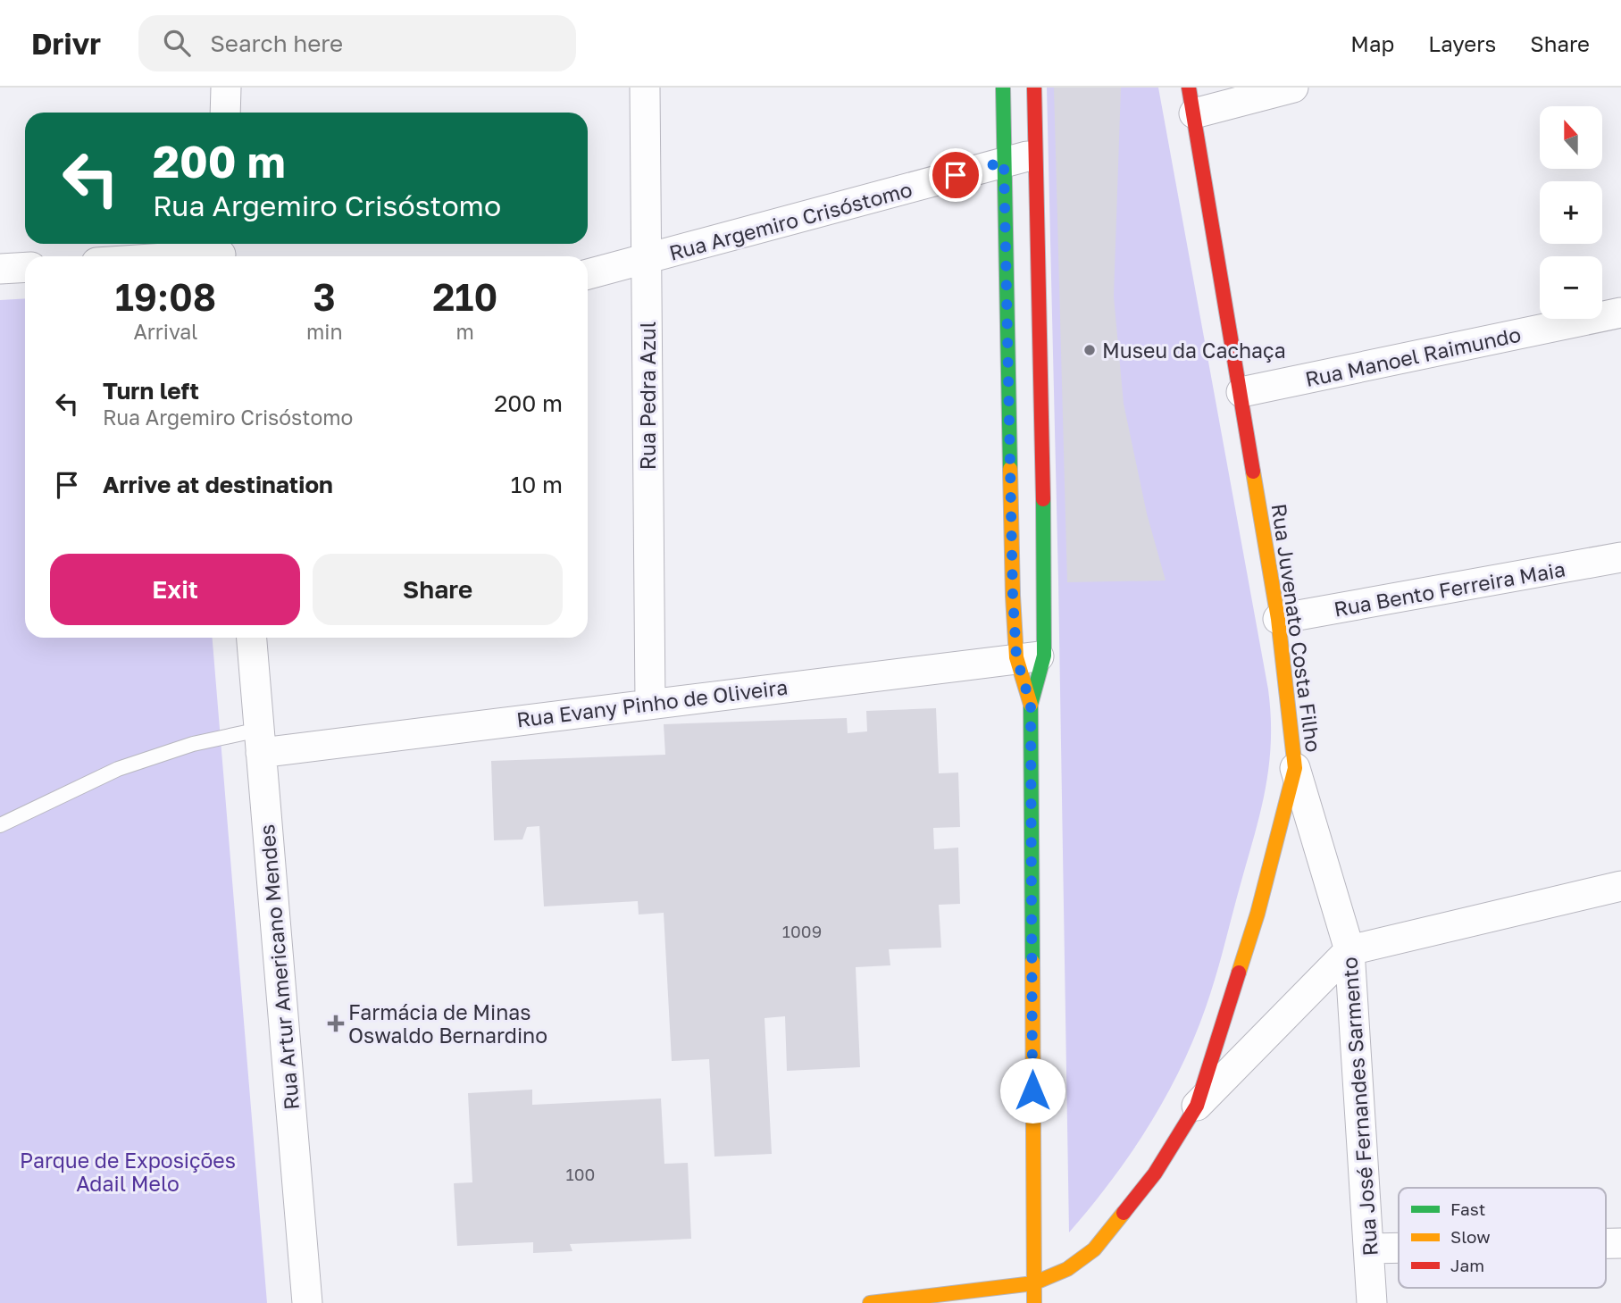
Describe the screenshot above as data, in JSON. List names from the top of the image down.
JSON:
{
  "streets": {
    "main road": ["Rua Juvenato Costa Filho"],
    "street": [
      "Rua Argemiro Crisóstomo",
      "Rua Manoel Raimundo",
      "Rua Pedra Azul",
      "Rua Bento Ferreira Maia",
      "Rua Evany Pinho de Oliveira",
      "Rua Artur Americano Mendes",
      "Rua José Fernandes Sarmento"
    ]
  },
  "crossings": [
    ["Rua Argemiro Crisóstomo", "Rua Pedra Azul"],
    ["Rua Manoel Raimundo", "Rua Juvenato Costa Filho"],
    ["Rua Pedra Azul", "Rua Evany Pinho de Oliveira"],
    ["Rua Bento Ferreira Maia", "Rua Juvenato Costa Filho"],
    ["Rua Juvenato Costa Filho", "Rua José Fernandes Sarmento"],
    ["Rua Evany Pinho de Oliveira", "Rua Artur Americano Mendes"]
  ],
  "parks": ["Parque de Exposições Adail Melo"],
  "places": {
    "other": ["Museu da Cachaça"],
    "health": ["Farmácia de Minas Oswaldo Bernardino"]
  },
  "house_numbers": ["1009", "100"],
  "legend": ["Fast", "Slow", "Jam"],
  "north": "top",
  "page": {
    "header": "Drivr",
    "search": "Search here",
    "nav": ["Map", "Layers", "Share"],
    "map_buttons": ["+", "−"],
    "turn": ["200 m", "Rua Argemiro Crisóstomo"],
    "eta": [
      "19:08",
      "Arrival",
      "3",
      "min",
      "210",
      "m"
    ],
    "list": [
      {
        "name": "Turn left",
        "note": "Rua Argemiro Crisóstomo",
        "value": "200 m"
      },
      {
        "name": "Arrive at destination",
        "value": "10 m"
      }
    ],
    "buttons": ["Exit", "Share"]
  }
}
